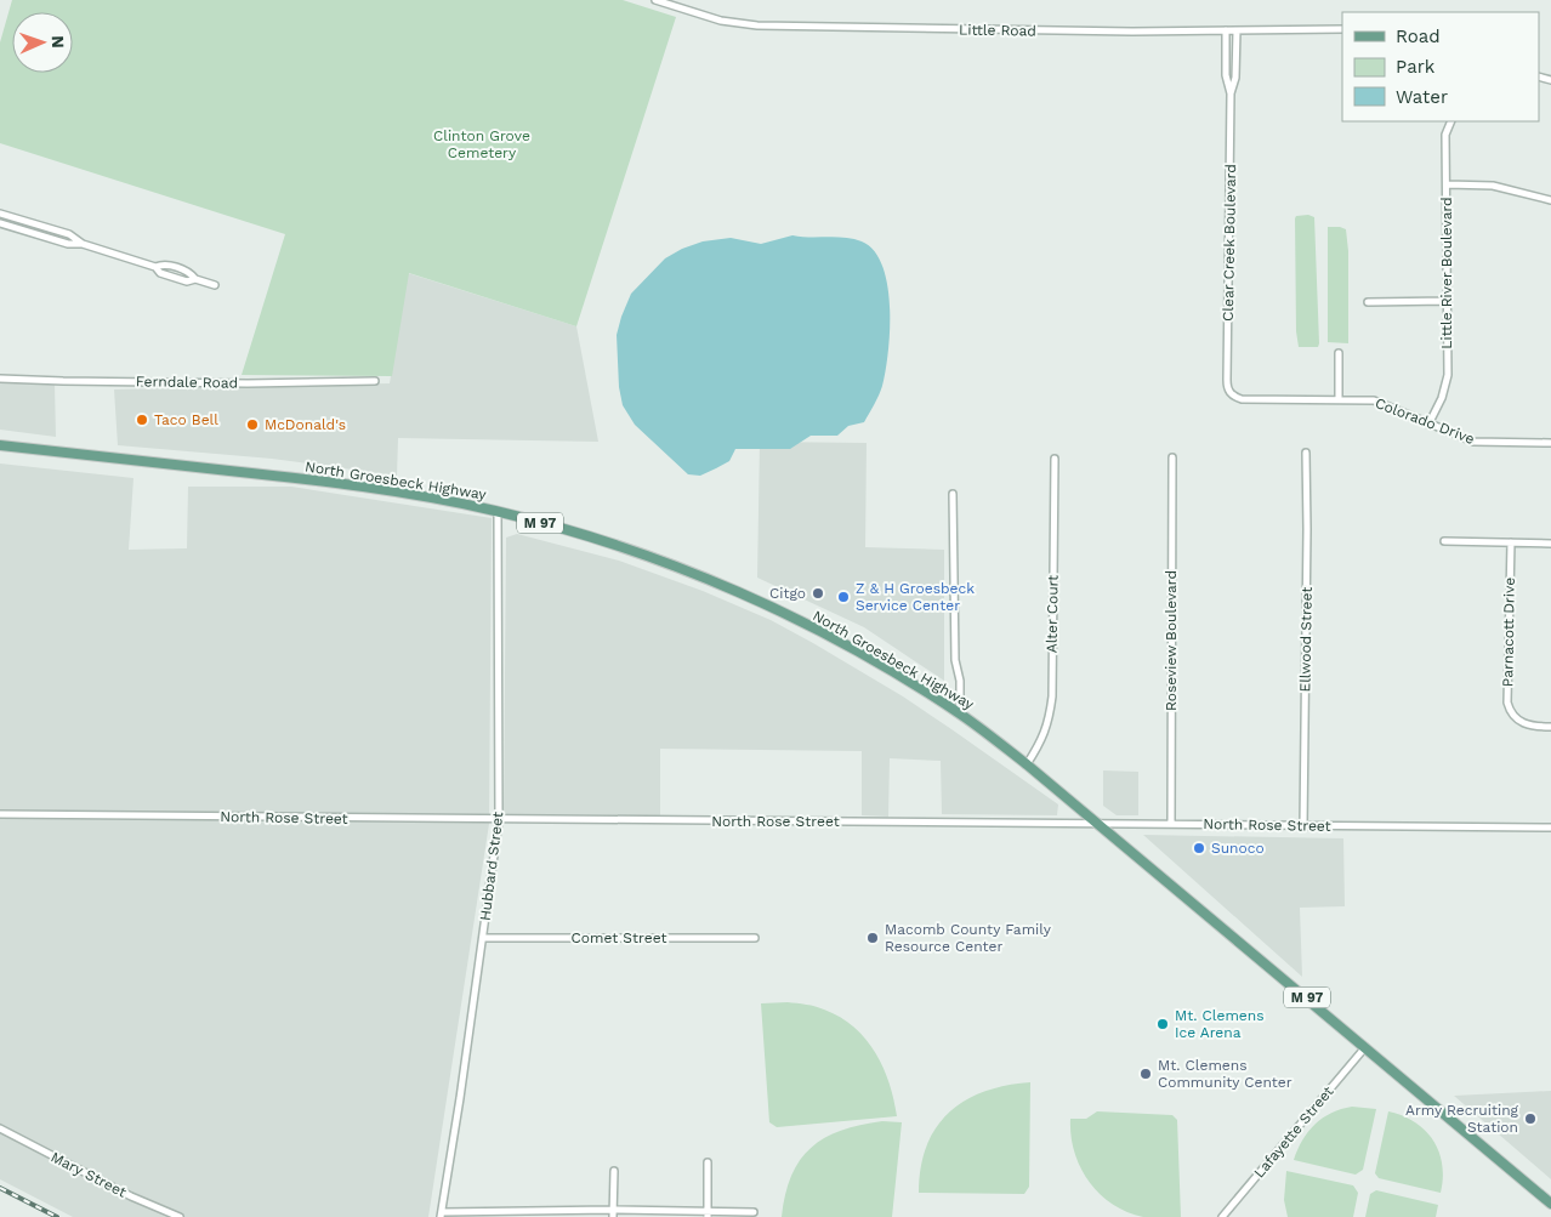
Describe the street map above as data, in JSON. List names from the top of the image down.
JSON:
{
  "streets": {
    "main road": ["North Groesbeck Highway", "M 97"],
    "street": [
      "Little Road",
      "Clear Creek Boulevard",
      "Little River Boulevard",
      "Ferndale Road",
      "Colorado Drive",
      "Alter Court",
      "Parnacott Drive",
      "Ellwood Street",
      "Roseview Boulevard",
      "North Rose Street",
      "Hubbard Street",
      "Comet Street",
      "Lafayette Street",
      "Mary Street"
    ]
  },
  "crossings": [
    ["Little Road", "Clear Creek Boulevard"],
    ["Clear Creek Boulevard", "Colorado Drive"],
    ["Little River Boulevard", "Colorado Drive"],
    ["North Groesbeck Highway", "Alter Court"],
    ["North Groesbeck Highway", "North Rose Street"],
    ["North Groesbeck Highway", "Hubbard Street"],
    ["North Groesbeck Highway", "Lafayette Street"],
    ["Ellwood Street", "North Rose Street"],
    ["Roseview Boulevard", "North Rose Street"],
    ["North Rose Street", "Hubbard Street"],
    ["Hubbard Street", "Comet Street"]
  ],
  "parks": ["Clinton Grove Cemetery"],
  "places": [
    "Taco Bell",
    "McDonald's",
    "Citgo",
    "Z & H Groesbeck Service Center",
    "Sunoco",
    "Macomb County Family Resource Center",
    "Mt. Clemens Ice Arena",
    "Mt. Clemens Community Center",
    "Army Recruiting Station"
  ],
  "legend": ["Road", "Park", "Water"],
  "north": "right"
}
